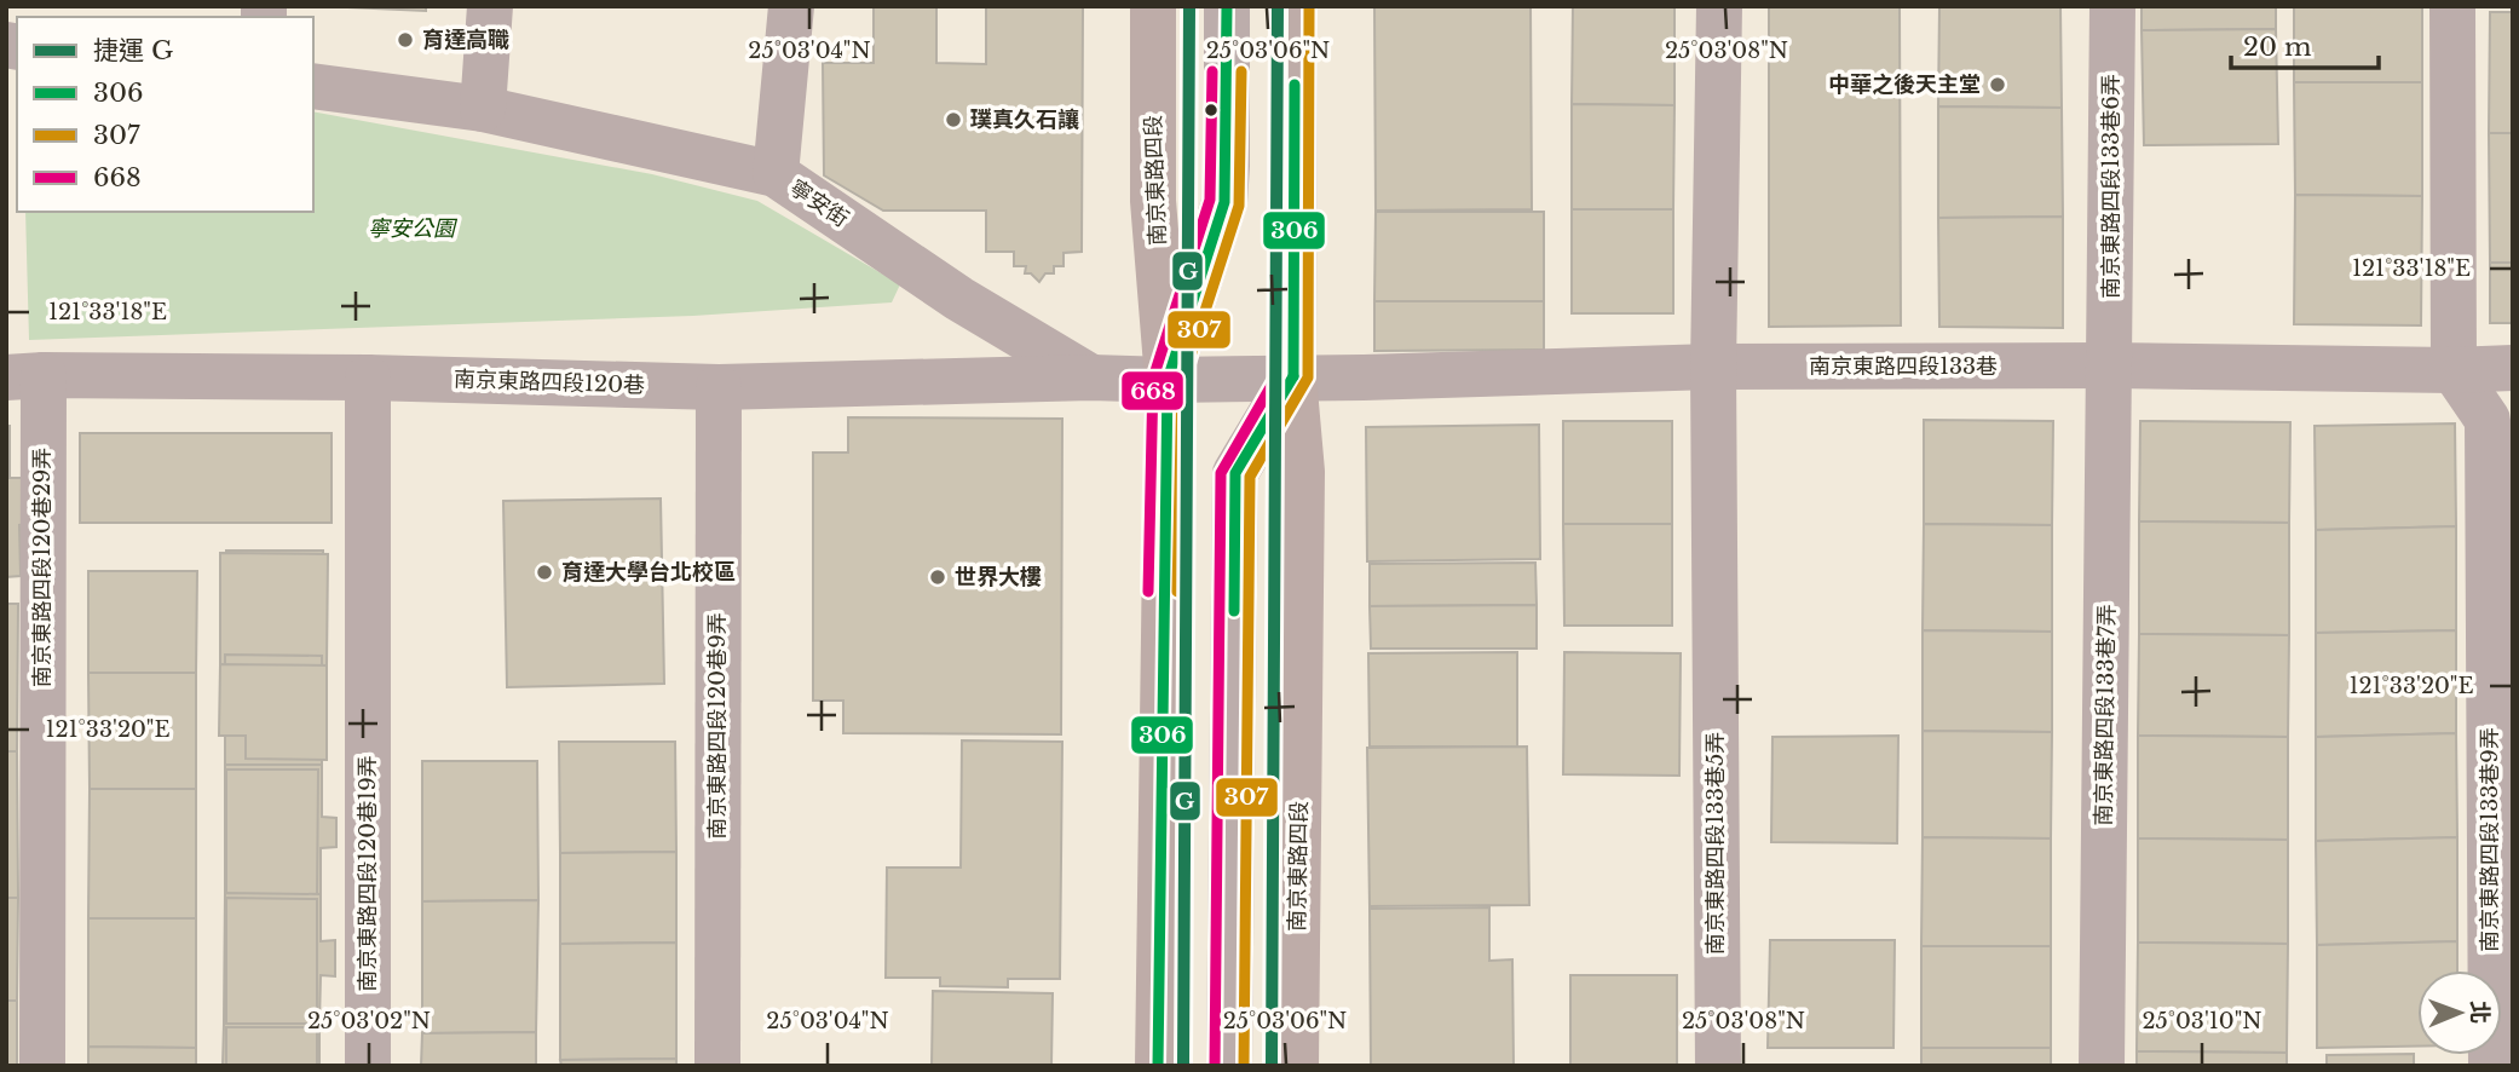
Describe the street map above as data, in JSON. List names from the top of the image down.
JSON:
{
  "streets": {
    "main road": ["南京東路四段"],
    "street": [
      "南京東路四段133巷6弄",
      "寧安街",
      "南京東路四段133巷",
      "南京東路四段120巷",
      "南京東路四段120巷29弄",
      "南京東路四段133巷7弄",
      "南京東路四段120巷9弄",
      "南京東路四段133巷9弄",
      "南京東路四段133巷5弄",
      "南京東路四段120巷19弄"
    ]
  },
  "crossings": [
    ["南京東路四段", "寧安街"],
    ["南京東路四段", "南京東路四段133巷"],
    ["南京東路四段133巷6弄", "南京東路四段133巷"],
    ["南京東路四段133巷6弄", "南京東路四段133巷7弄"],
    ["寧安街", "南京東路四段133巷"],
    ["寧安街", "南京東路四段120巷"],
    ["南京東路四段133巷", "南京東路四段133巷7弄"],
    ["南京東路四段133巷", "南京東路四段133巷9弄"],
    ["南京東路四段133巷", "南京東路四段133巷5弄"],
    ["南京東路四段120巷", "南京東路四段120巷29弄"],
    ["南京東路四段120巷", "南京東路四段120巷9弄"],
    ["南京東路四段120巷", "南京東路四段120巷19弄"]
  ],
  "parks": ["寧安公園"],
  "places": [
    "育達高職",
    "中華之後天主堂",
    "璞真久石讓",
    "育達大學台北校區",
    "世界大樓"
  ],
  "lines": [
    "metro line G",
    "transit line 306",
    "transit line 307",
    "transit line 668"
  ],
  "legend": [
    "捷運 G",
    "306",
    "307",
    "668"
  ],
  "scale_bar": "20 m",
  "north": "right",
  "coordinates": [
    "25°03'04\"N",
    "25°03'06\"N",
    "25°03'08\"N",
    "121°33'18\"E",
    "121°33'20\"E",
    "25°03'02\"N",
    "25°03'10\"N"
  ]
}
